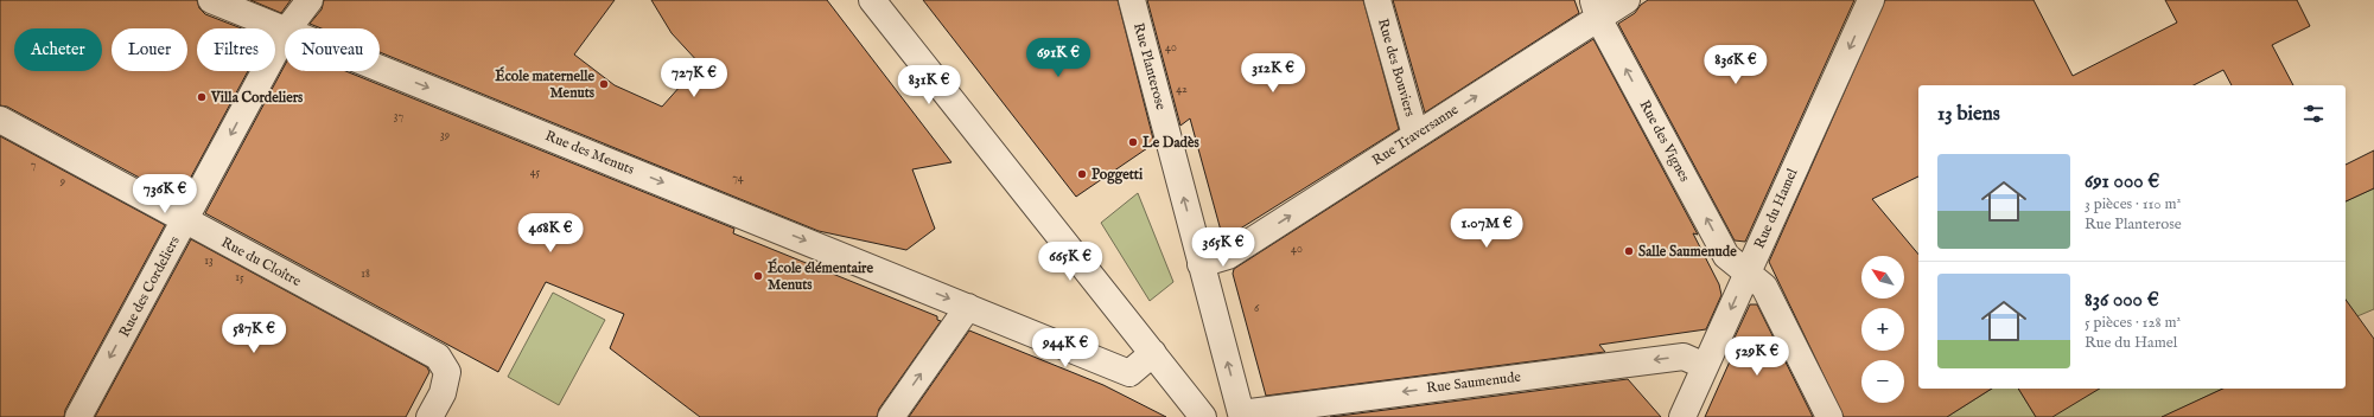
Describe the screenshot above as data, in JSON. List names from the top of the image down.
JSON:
{
  "streets": {
    "street": [
      "Rue Planterose",
      "Rue des Bouviers",
      "Rue Traversanne",
      "Rue des Vignes",
      "Rue des Menuts",
      "Rue du Hamel",
      "Rue du Cloître",
      "Rue des Cordeliers",
      "Rue Saumenude"
    ]
  },
  "crossings": [
    ["Rue Planterose", "Rue Traversanne"],
    ["Rue Planterose", "Rue Saumenude"],
    ["Rue des Bouviers", "Rue Traversanne"],
    ["Rue Traversanne", "Rue des Vignes"],
    ["Rue des Vignes", "Rue du Hamel"],
    ["Rue du Hamel", "Rue Saumenude"],
    ["Rue du Cloître", "Rue des Cordeliers"]
  ],
  "one_way": [
    "Rue Traversanne",
    "Rue des Vignes",
    "Rue des Menuts",
    "Rue du Hamel",
    "Rue des Cordeliers",
    "Rue Saumenude"
  ],
  "places": [
    "École maternelle Menuts",
    "Villa Cordeliers",
    "Le Dadès",
    "Poggetti",
    "Salle Saumenude",
    "École élémentaire Menuts"
  ],
  "house_numbers": [
    "40",
    "42",
    "37",
    "39",
    "7",
    "45",
    "74",
    "9",
    "40",
    "13",
    "18",
    "15",
    "6"
  ],
  "north": "top left",
  "page": {
    "chip": [
      "Acheter",
      "Louer",
      "Filtres",
      "Nouveau"
    ],
    "price": [
      "691K €",
      "836K €",
      "312K €",
      "727K €",
      "831K €",
      "736K €",
      "1.07M €",
      "468K €",
      "365K €",
      "665K €",
      "587K €",
      "944K €",
      "529K €"
    ],
    "heading": "13 biens",
    "list": [
      {
        "name": "691 000 €",
        "note": "3 pièces · 110 m² · Rue Planterose"
      },
      {
        "name": "836 000 €",
        "note": "5 pièces · 128 m² · Rue du Hamel"
      }
    ],
    "map_buttons": ["+", "−"]
  }
}
